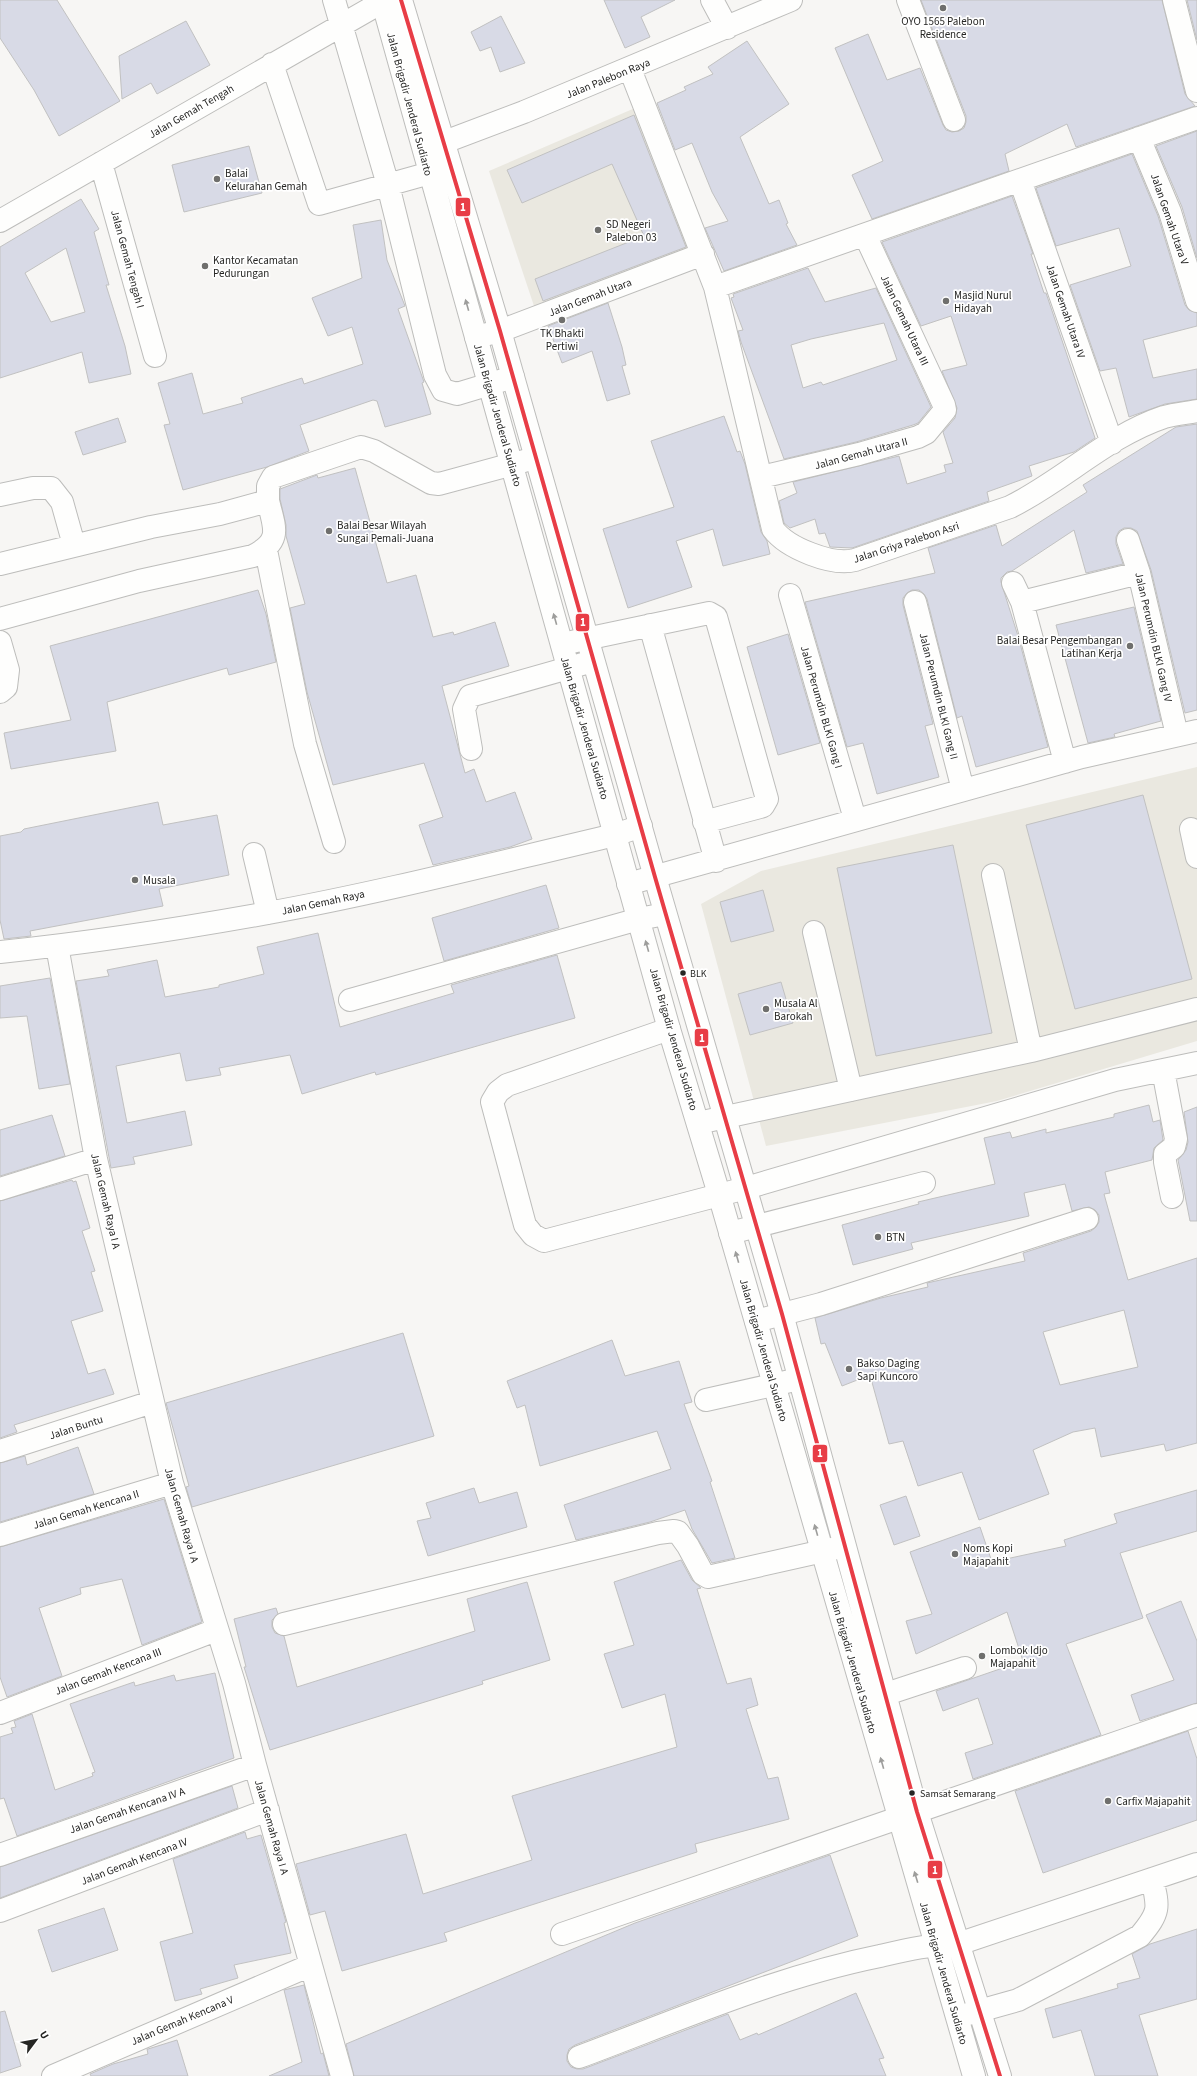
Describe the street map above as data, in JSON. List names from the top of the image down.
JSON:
{
  "streets": {
    "street": [
      "Jalan Palebon Raya",
      "Jalan Brigadir Jenderal Sudiarto",
      "Jalan Gemah Tengah",
      "Jalan Gemah Utara V",
      "Jalan Gemah Tengah I",
      "Jalan Gemah Utara",
      "Jalan Gemah Utara IV",
      "Jalan Gemah Utara III",
      "Jalan Gemah Utara II",
      "Jalan Griya Palebon Asri",
      "Jalan Perumdin BLKI Gang IV",
      "Jalan Perumdin BLKI Gang II",
      "Jalan Perumdin BLKI Gang I",
      "Jalan Gemah Raya",
      "Jalan Gemah Raya I A",
      "Jalan Buntu",
      "Jalan Gemah Kencana II",
      "Jalan Gemah Kencana III",
      "Jalan Gemah Kencana IV A",
      "Jalan Gemah Kencana IV",
      "Jalan Gemah Kencana V"
    ]
  },
  "crossings": [
    ["Jalan Palebon Raya", "Jalan Brigadir Jenderal Sudiarto"],
    ["Jalan Palebon Raya", "Jalan Griya Palebon Asri"],
    ["Jalan Brigadir Jenderal Sudiarto", "Jalan Gemah Tengah"],
    ["Jalan Brigadir Jenderal Sudiarto", "Jalan Gemah Utara"],
    ["Jalan Brigadir Jenderal Sudiarto", "Jalan Gemah Raya"],
    ["Jalan Gemah Tengah", "Jalan Gemah Tengah I"],
    ["Jalan Gemah Utara", "Jalan Griya Palebon Asri"],
    ["Jalan Gemah Utara IV", "Jalan Griya Palebon Asri"],
    ["Jalan Gemah Utara III", "Jalan Gemah Utara II"],
    ["Jalan Gemah Utara II", "Jalan Griya Palebon Asri"],
    ["Jalan Gemah Raya", "Jalan Gemah Raya I A"],
    ["Jalan Gemah Raya I A", "Jalan Buntu"],
    ["Jalan Gemah Raya I A", "Jalan Gemah Kencana II"],
    ["Jalan Gemah Raya I A", "Jalan Gemah Kencana III"],
    ["Jalan Gemah Raya I A", "Jalan Gemah Kencana IV A"],
    ["Jalan Gemah Raya I A", "Jalan Gemah Kencana IV"],
    ["Jalan Gemah Raya I A", "Jalan Gemah Kencana V"]
  ],
  "places": [
    "OYO 1565 Palebon Residence",
    "Balai Kelurahan Gemah",
    "SD Negeri Palebon 03",
    "Kantor Kecamatan Pedurungan",
    "Masjid Nurul Hidayah",
    "TK Bhakti Pertiwi",
    "Balai Besar Wilayah Sungai Pemali-Juana",
    "Balai Besar Pengembangan Latihan Kerja",
    "Musala",
    "BLK",
    "Musala Al Barokah",
    "BTN",
    "Bakso Daging Sapi Kuncoro",
    "Noms Kopi Majapahit",
    "Lombok Idjo Majapahit",
    "Samsat Semarang",
    "Carfix Majapahit"
  ],
  "lines": ["transit line 1"],
  "north": "top right"
}
